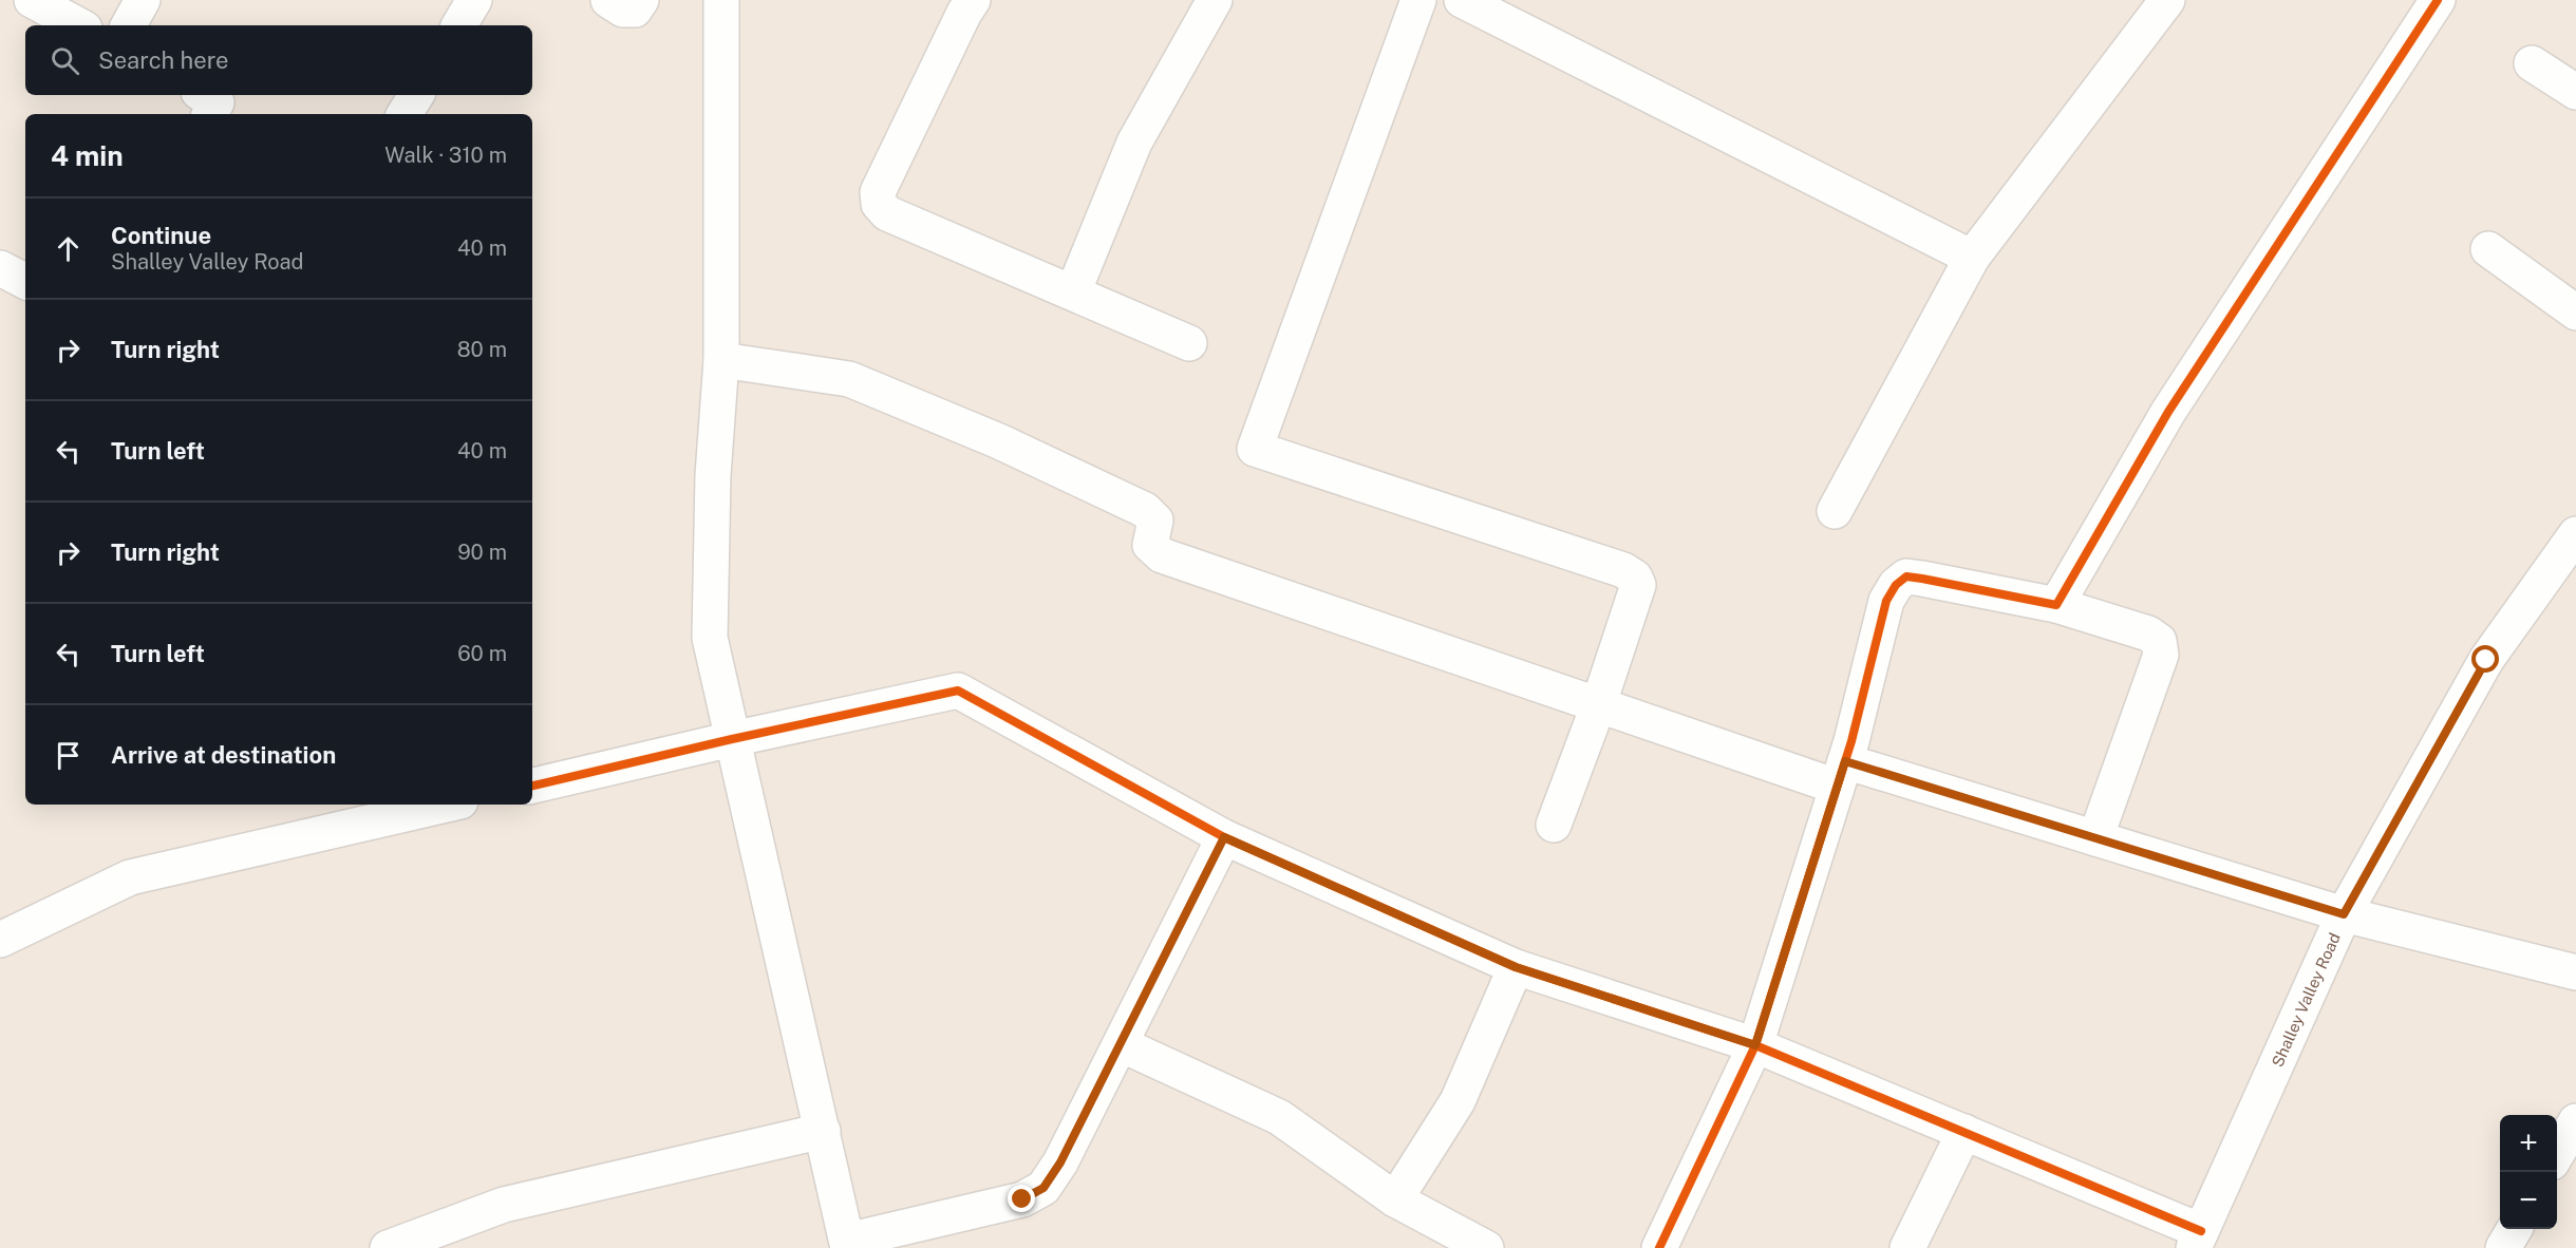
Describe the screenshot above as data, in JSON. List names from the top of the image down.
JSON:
{
  "streets": {
    "street": ["Shalley Valley Road"]
  },
  "page": {
    "search": "Search here",
    "heading": ["4 min", "Walk · 310 m"],
    "list": [
      ["Continue", "Shalley Valley Road", "40 m"],
      ["Turn right", "80 m"],
      ["Turn left", "40 m"],
      ["Turn right", "90 m"],
      ["Turn left", "60 m"],
      "Arrive at destination"
    ],
    "map_buttons": ["+", "−"]
  }
}
